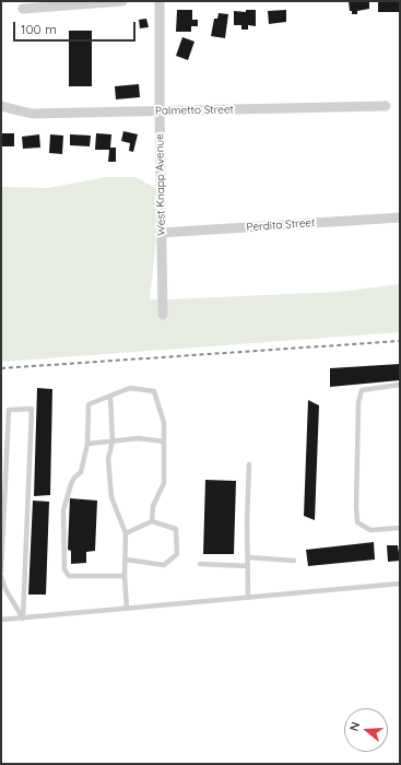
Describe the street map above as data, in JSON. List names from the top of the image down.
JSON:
{
  "streets": {
    "street": ["Palmetto Street", "West Knapp Avenue", "Perdita Street"]
  },
  "crossings": [
    ["Palmetto Street", "West Knapp Avenue"],
    ["West Knapp Avenue", "Perdita Street"]
  ],
  "scale_bar": "100 m",
  "north": "left"
}
